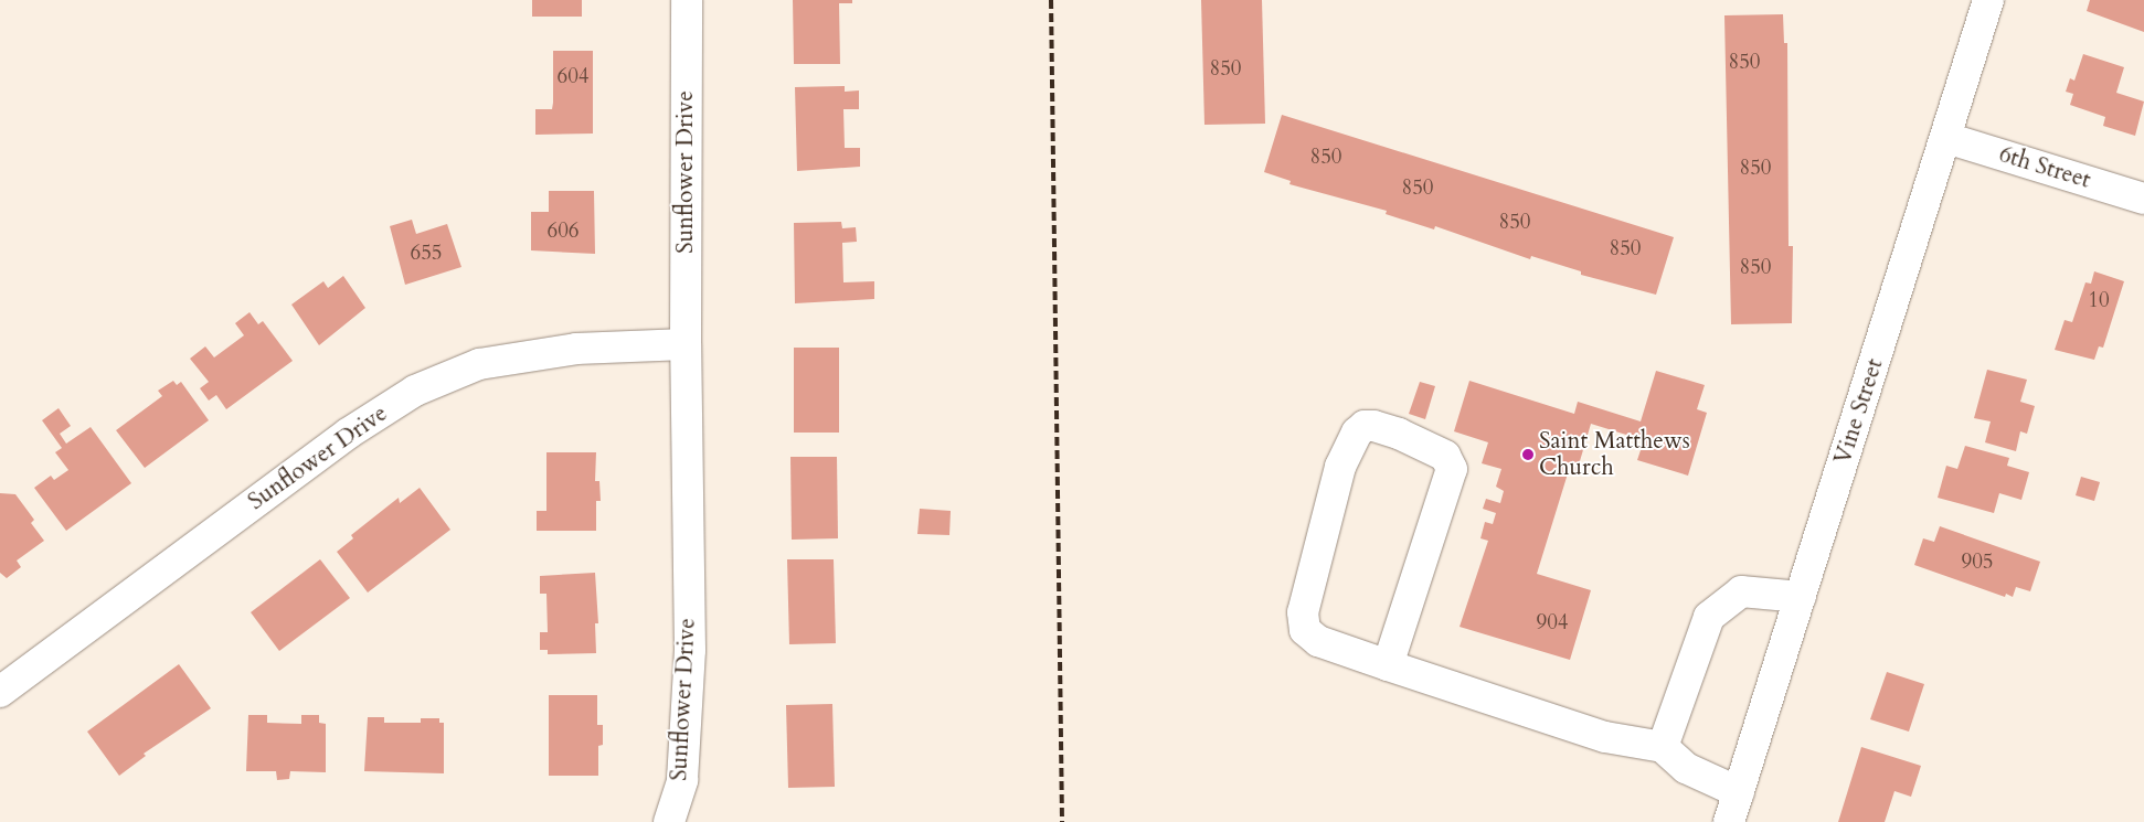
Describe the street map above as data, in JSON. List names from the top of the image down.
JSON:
{
  "streets": {
    "street": ["6th Street", "Sunflower Drive", "Vine Street"]
  },
  "crossings": [
    ["6th Street", "Vine Street"]
  ],
  "places": ["Saint Matthews Church"],
  "house_numbers": [
    "850",
    "850",
    "604",
    "850",
    "850",
    "850",
    "850",
    "606",
    "850",
    "655",
    "850",
    "10",
    "905",
    "904"
  ]
}
